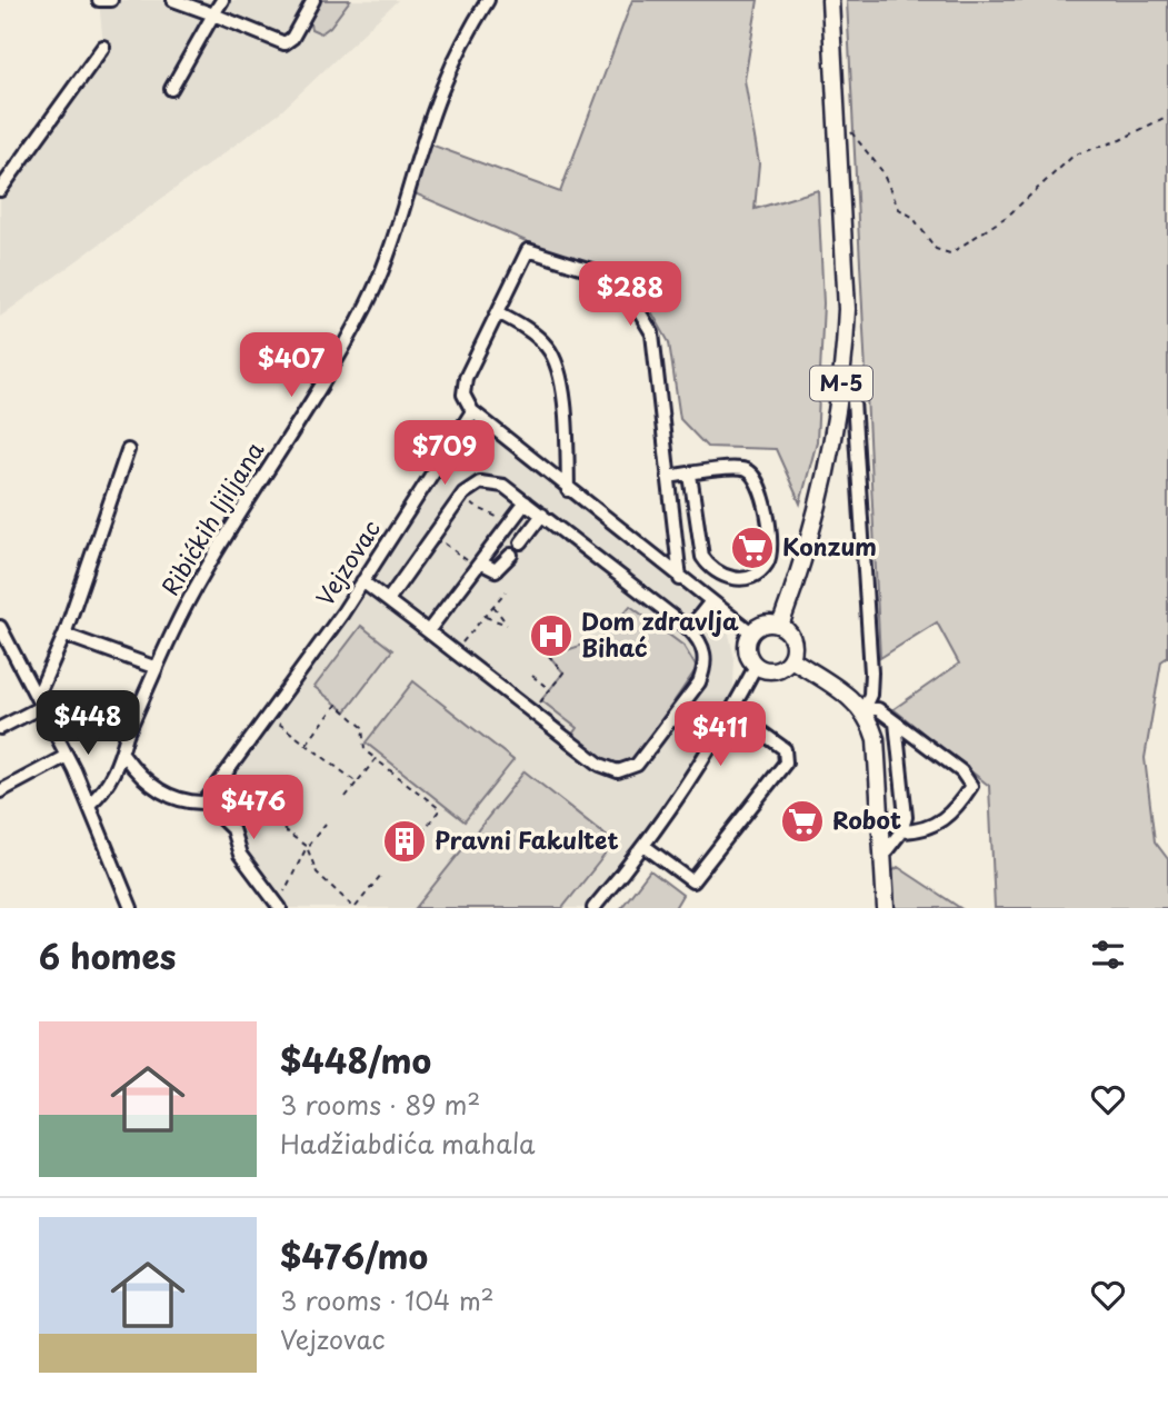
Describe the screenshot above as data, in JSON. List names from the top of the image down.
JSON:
{
  "streets": {
    "main road": ["M-5"],
    "street": ["Ribićkih ljiljana", "Vejzovac"]
  },
  "places": {
    "supermarket": ["Konzum", "Robot"],
    "hospital": ["Dom zdravlja Bihać"],
    "building": ["Pravni Fakultet"]
  },
  "page": {
    "price": [
      "$288",
      "$407",
      "$709",
      "$448",
      "$411",
      "$476"
    ],
    "heading": "6 homes",
    "list": [
      {
        "name": "$448/mo",
        "note": "3 rooms · 89 m² · Hadžiabdića mahala"
      },
      {
        "name": "$476/mo",
        "note": "3 rooms · 104 m² · Vejzovac"
      }
    ]
  }
}
